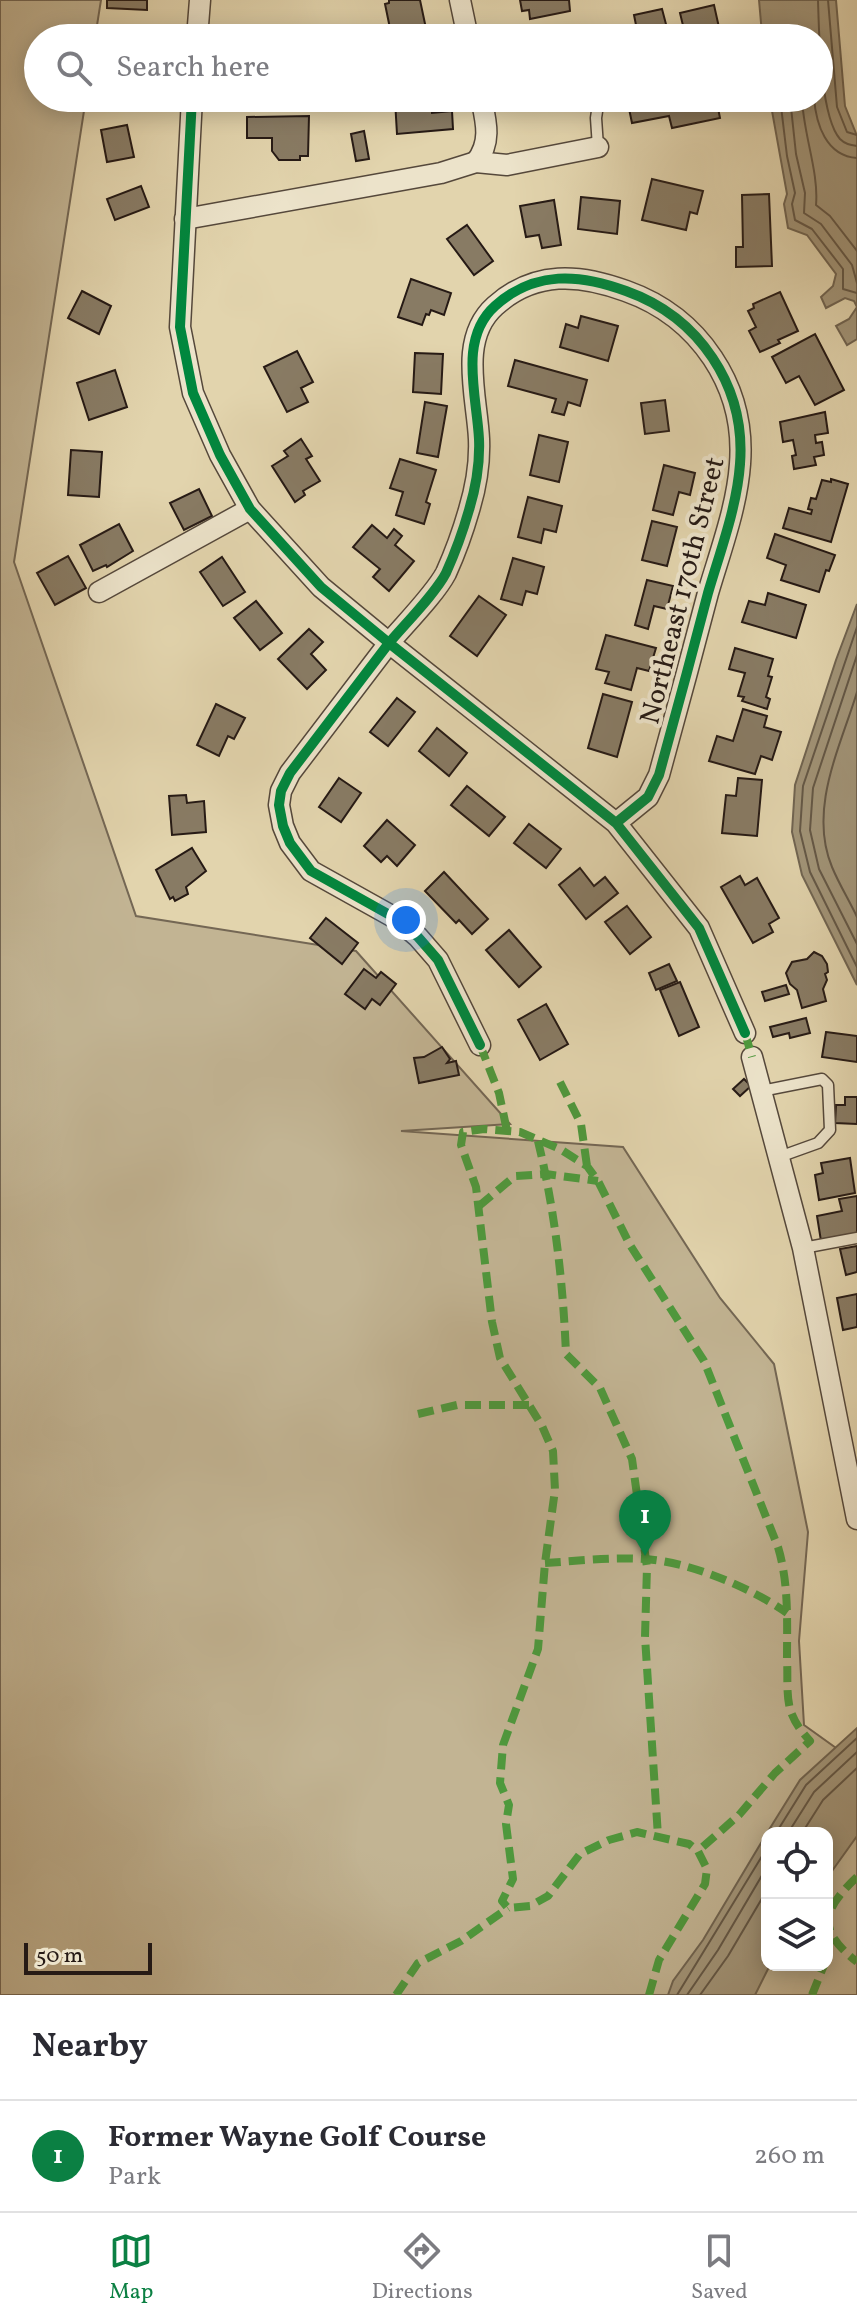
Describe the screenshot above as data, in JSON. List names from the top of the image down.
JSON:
{
  "streets": {
    "street": ["Northeast 170th Street"]
  },
  "scale_bar": "50 m",
  "page": {
    "search": "Search here",
    "pins": "1",
    "scale": "50 m",
    "heading": "Nearby",
    "list": [
      {
        "mark": "1",
        "name": "Former Wayne Golf Course",
        "note": "Park",
        "value": "260 m"
      }
    ],
    "nav": ["Map", "Directions", "Saved"]
  }
}
